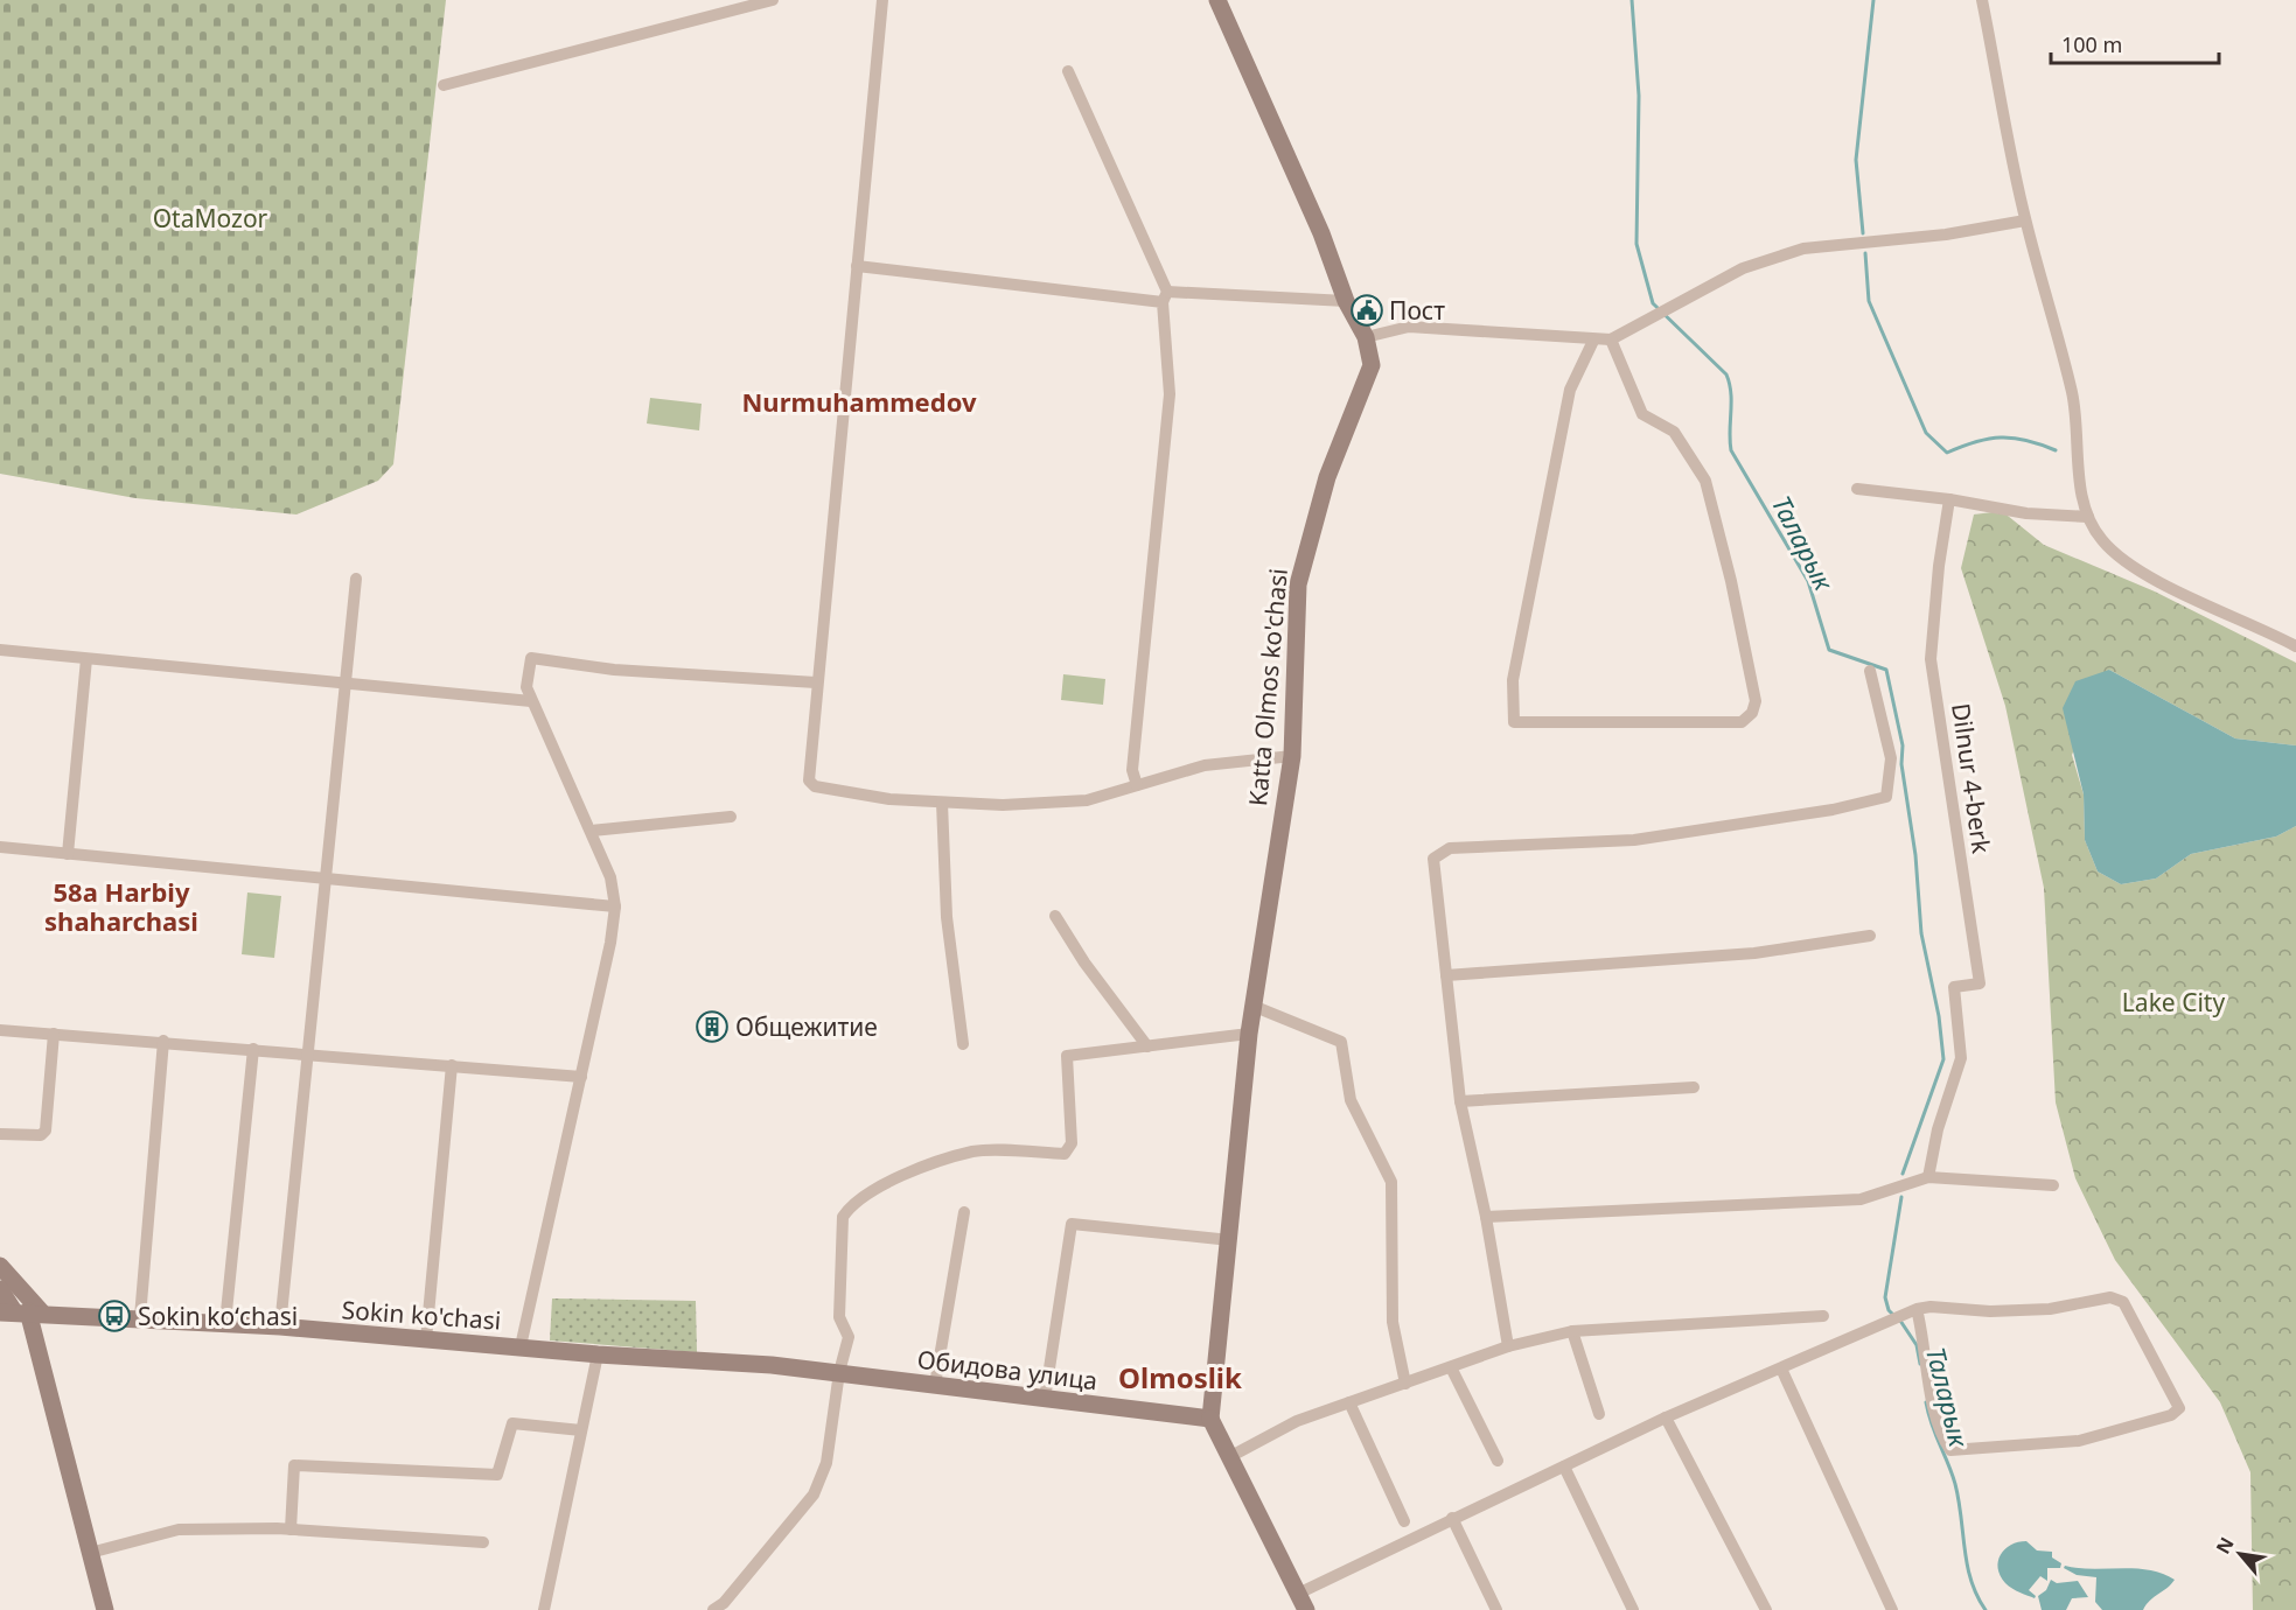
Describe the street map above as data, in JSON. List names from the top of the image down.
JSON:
{
  "streets": {
    "street": [
      "Katta Olmos ko'chasi",
      "Dilnur 4-berk",
      "Sokin ko'chasi",
      "Обидова улица"
    ]
  },
  "crossings": [
    ["Katta Olmos ko'chasi", "Обидова улица"],
    ["Sokin ko'chasi", "Обидова улица"]
  ],
  "districts": ["Nurmuhammedov", "58a Harbiy shaharchasi", "Olmoslik"],
  "water": ["Таларык"],
  "parks": ["OtaMozor", "Lake City"],
  "places": {
    "public building": ["Пост"],
    "building": ["Общежитие"],
    "bus stop": ["Sokin koʻchasi"]
  },
  "scale_bar": "100 m",
  "north": "top left"
}
